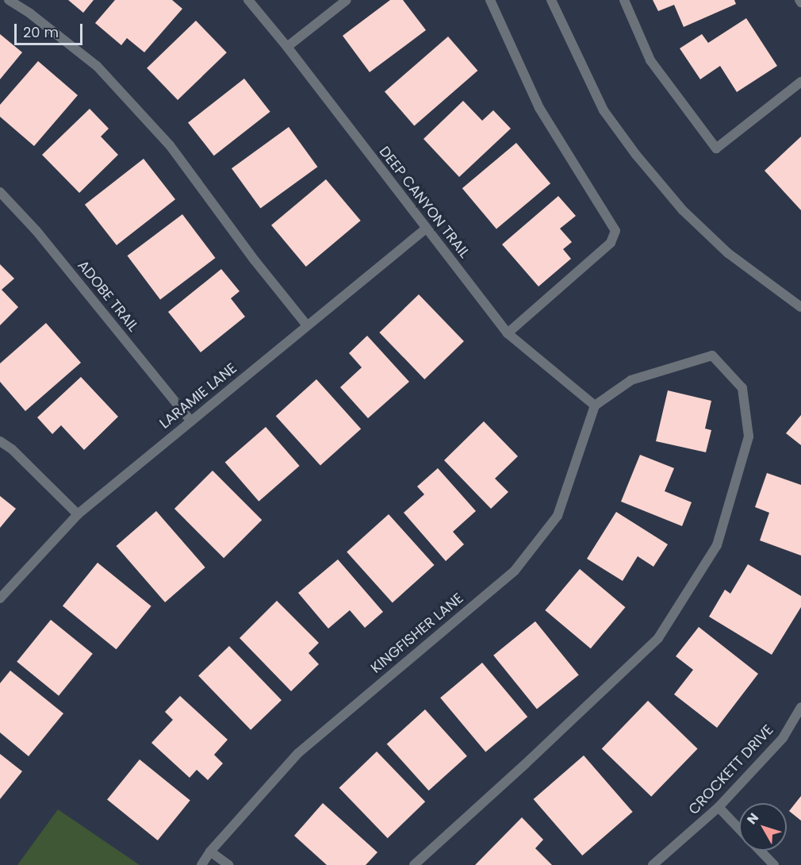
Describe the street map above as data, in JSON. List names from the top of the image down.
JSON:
{
  "streets": {
    "street": [
      "DEEP CANYON TRAIL",
      "ADOBE TRAIL",
      "LARAMIE LANE",
      "KINGFISHER LANE",
      "CROCKETT DRIVE"
    ]
  },
  "crossings": [
    ["DEEP CANYON TRAIL", "LARAMIE LANE"],
    ["DEEP CANYON TRAIL", "KINGFISHER LANE"],
    ["ADOBE TRAIL", "LARAMIE LANE"]
  ],
  "scale_bar": "20 m",
  "north": "top left"
}
